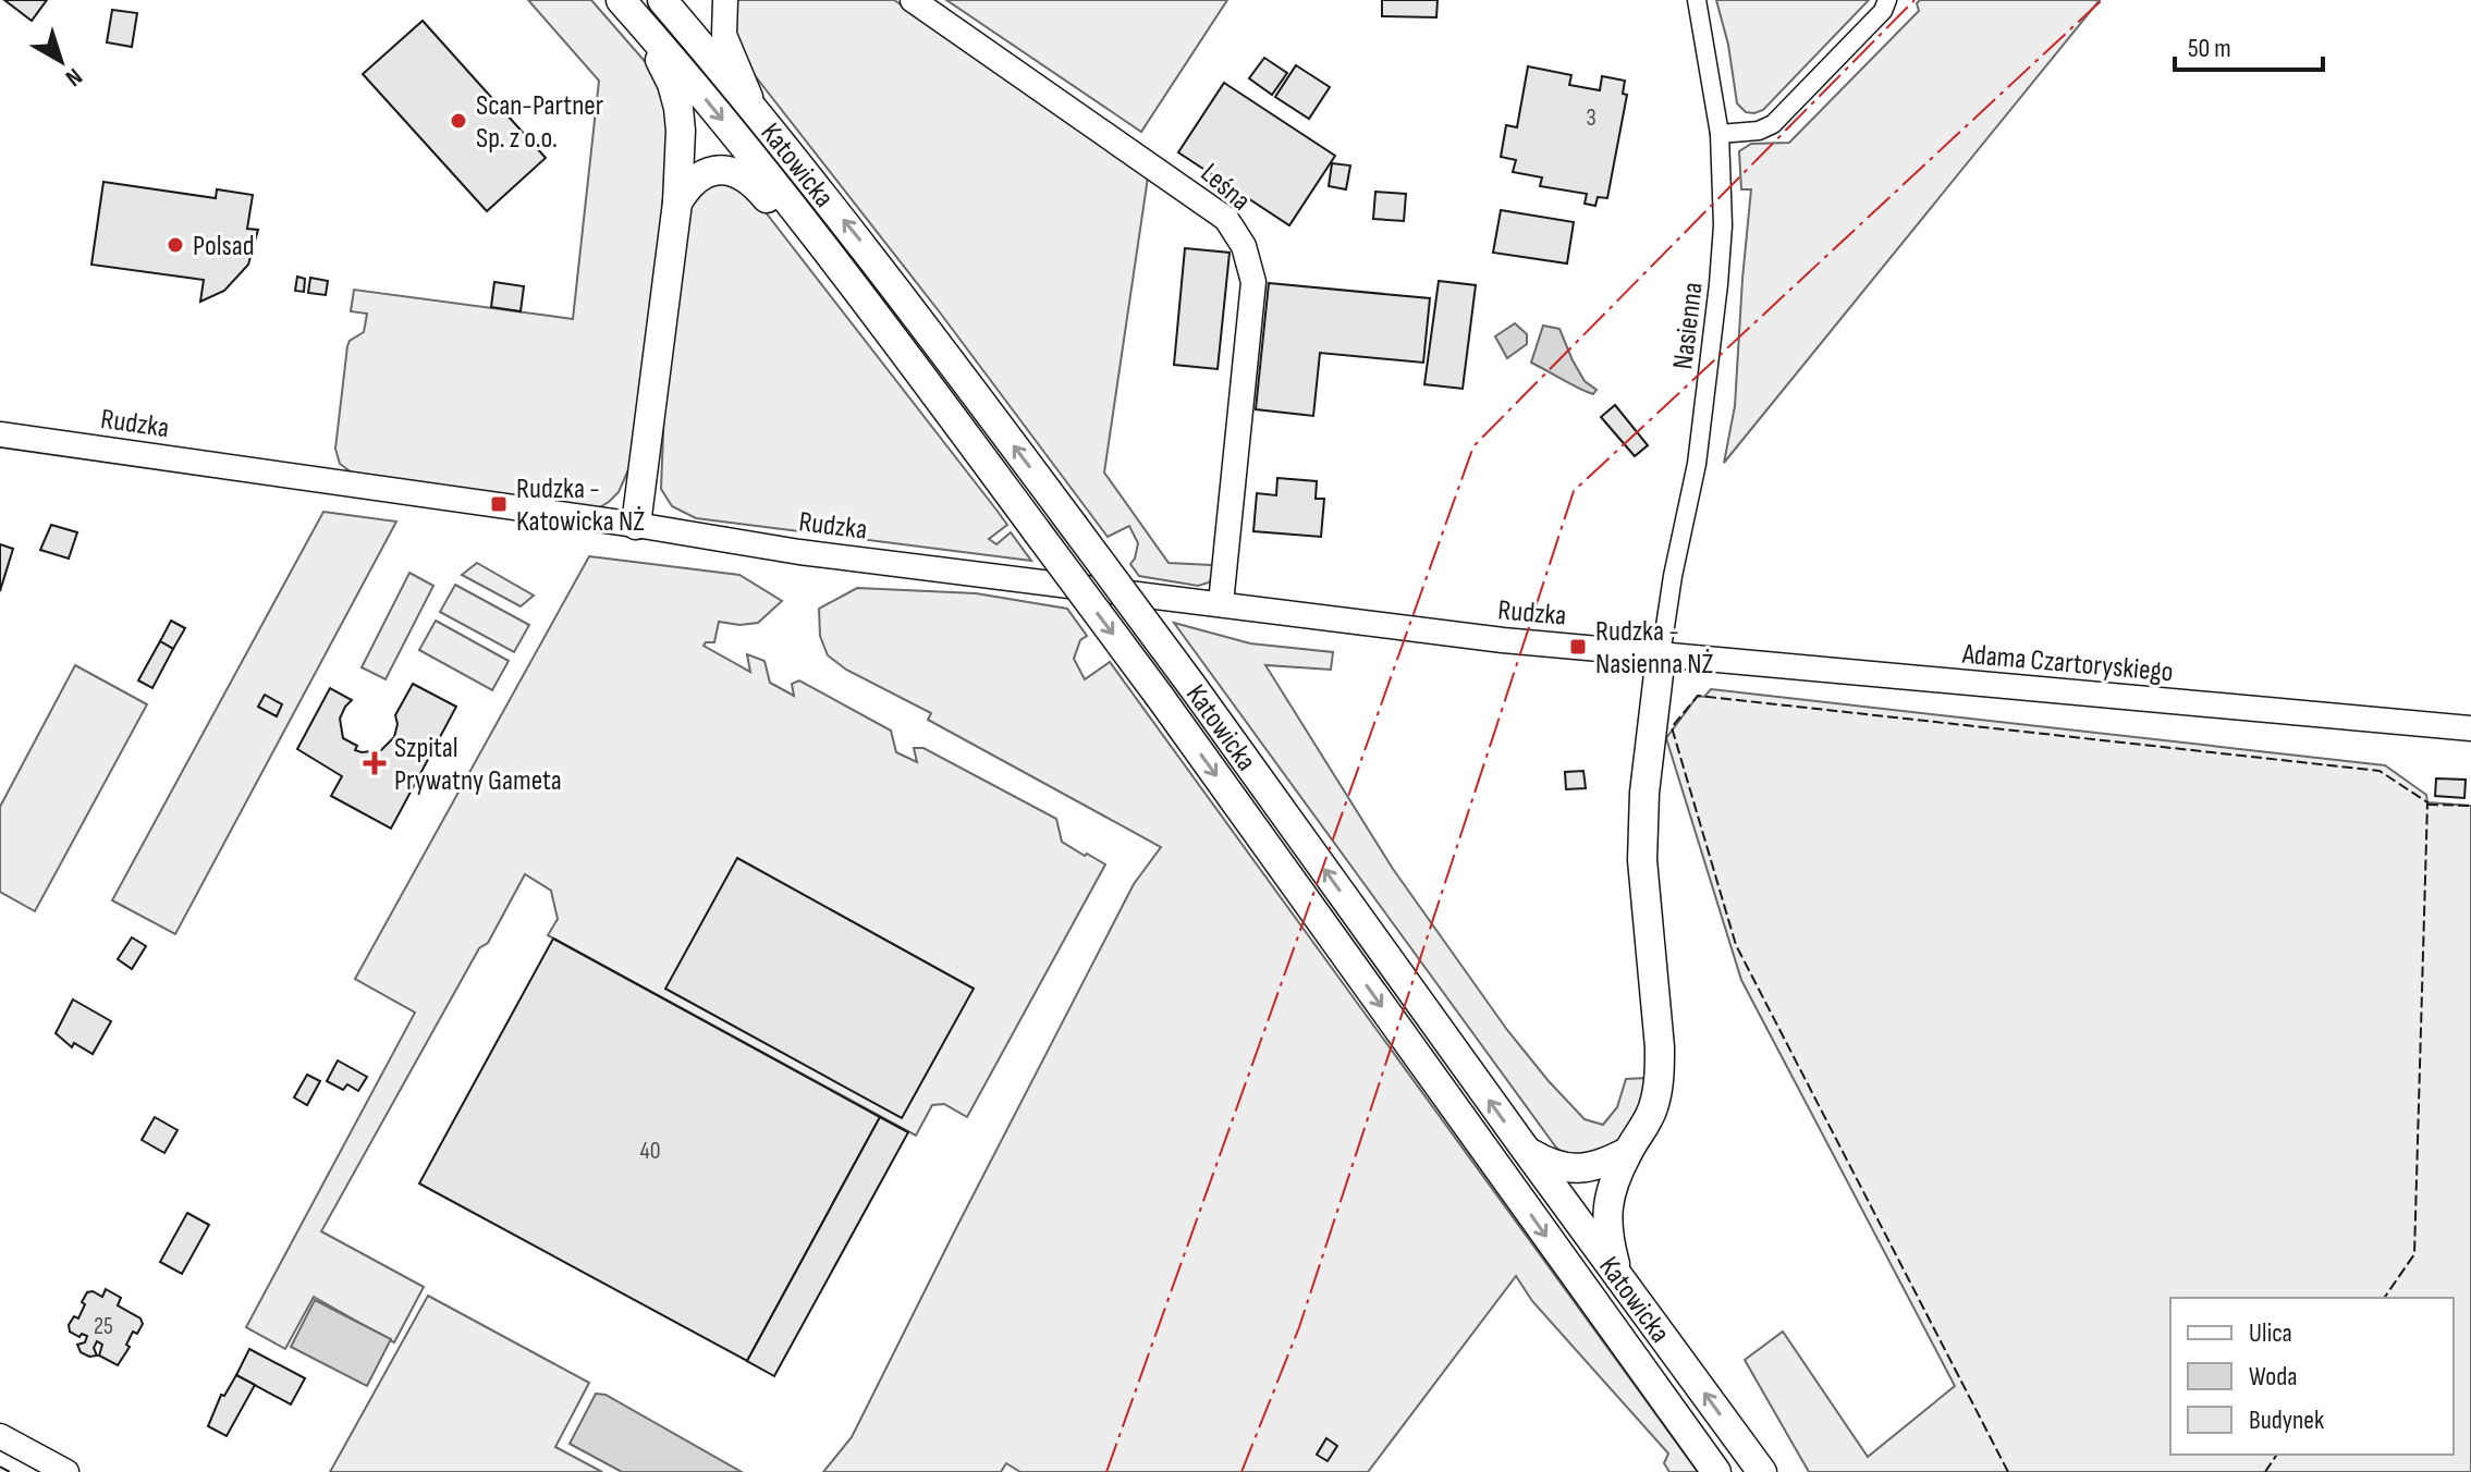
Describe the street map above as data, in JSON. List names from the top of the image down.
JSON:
{
  "streets": {
    "main road": ["Katowicka"],
    "street": [
      "Leśna",
      "Nasienna",
      "Rudzka",
      "Adama Czartoryskiego"
    ]
  },
  "crossings": [
    ["Leśna", "Rudzka"],
    ["Nasienna", "Rudzka"],
    ["Nasienna", "Adama Czartoryskiego"],
    ["Rudzka", "Adama Czartoryskiego"]
  ],
  "places": {
    "other": ["Scan-Partner Sp. z o.o.", "Polsad"],
    "transit": ["Rudzka - Katowicka NŻ", "Rudzka - Nasienna NŻ"],
    "health": ["Szpital Prywatny Gameta"]
  },
  "house_numbers": ["3", "40", "25"],
  "legend": ["Ulica", "Woda", "Budynek"],
  "scale_bar": "50 m",
  "north": "bottom right"
}
